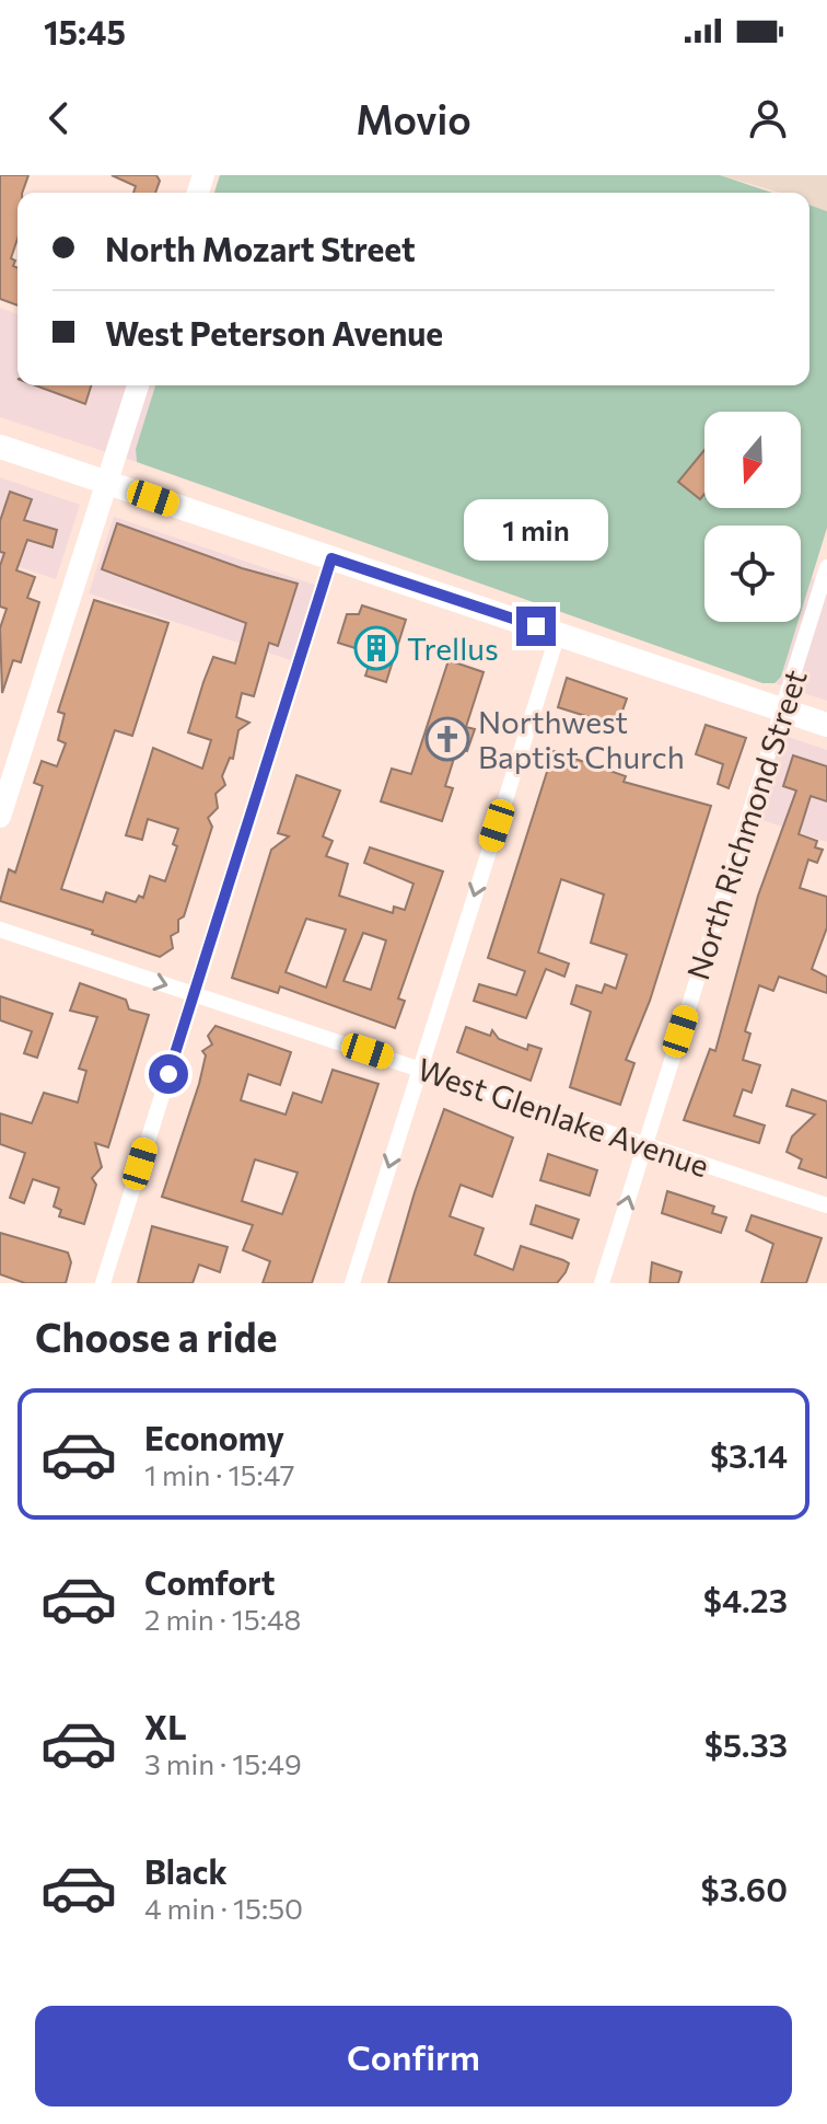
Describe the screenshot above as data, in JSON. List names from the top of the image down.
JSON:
{
  "streets": {
    "street": ["North Richmond Street", "West Glenlake Avenue"]
  },
  "crossings": [
    ["North Richmond Street", "West Glenlake Avenue"]
  ],
  "places": {
    "building": ["Trellus"],
    "church": ["Northwest Baptist Church"]
  },
  "north": "bottom",
  "page": {
    "status": "15:45",
    "header": "Movio",
    "banner": ["North Mozart Street", "West Peterson Avenue"],
    "bubble": "1 min",
    "heading": "Choose a ride",
    "list": [
      {
        "name": "Economy",
        "note": "1 min · 15:47",
        "value": "$3.14"
      },
      {
        "name": "Comfort",
        "note": "2 min · 15:48",
        "value": "$4.23"
      },
      {
        "name": "XL",
        "note": "3 min · 15:49",
        "value": "$5.33"
      },
      {
        "name": "Black",
        "note": "4 min · 15:50",
        "value": "$3.60"
      }
    ],
    "buttons": "Confirm"
  }
}
